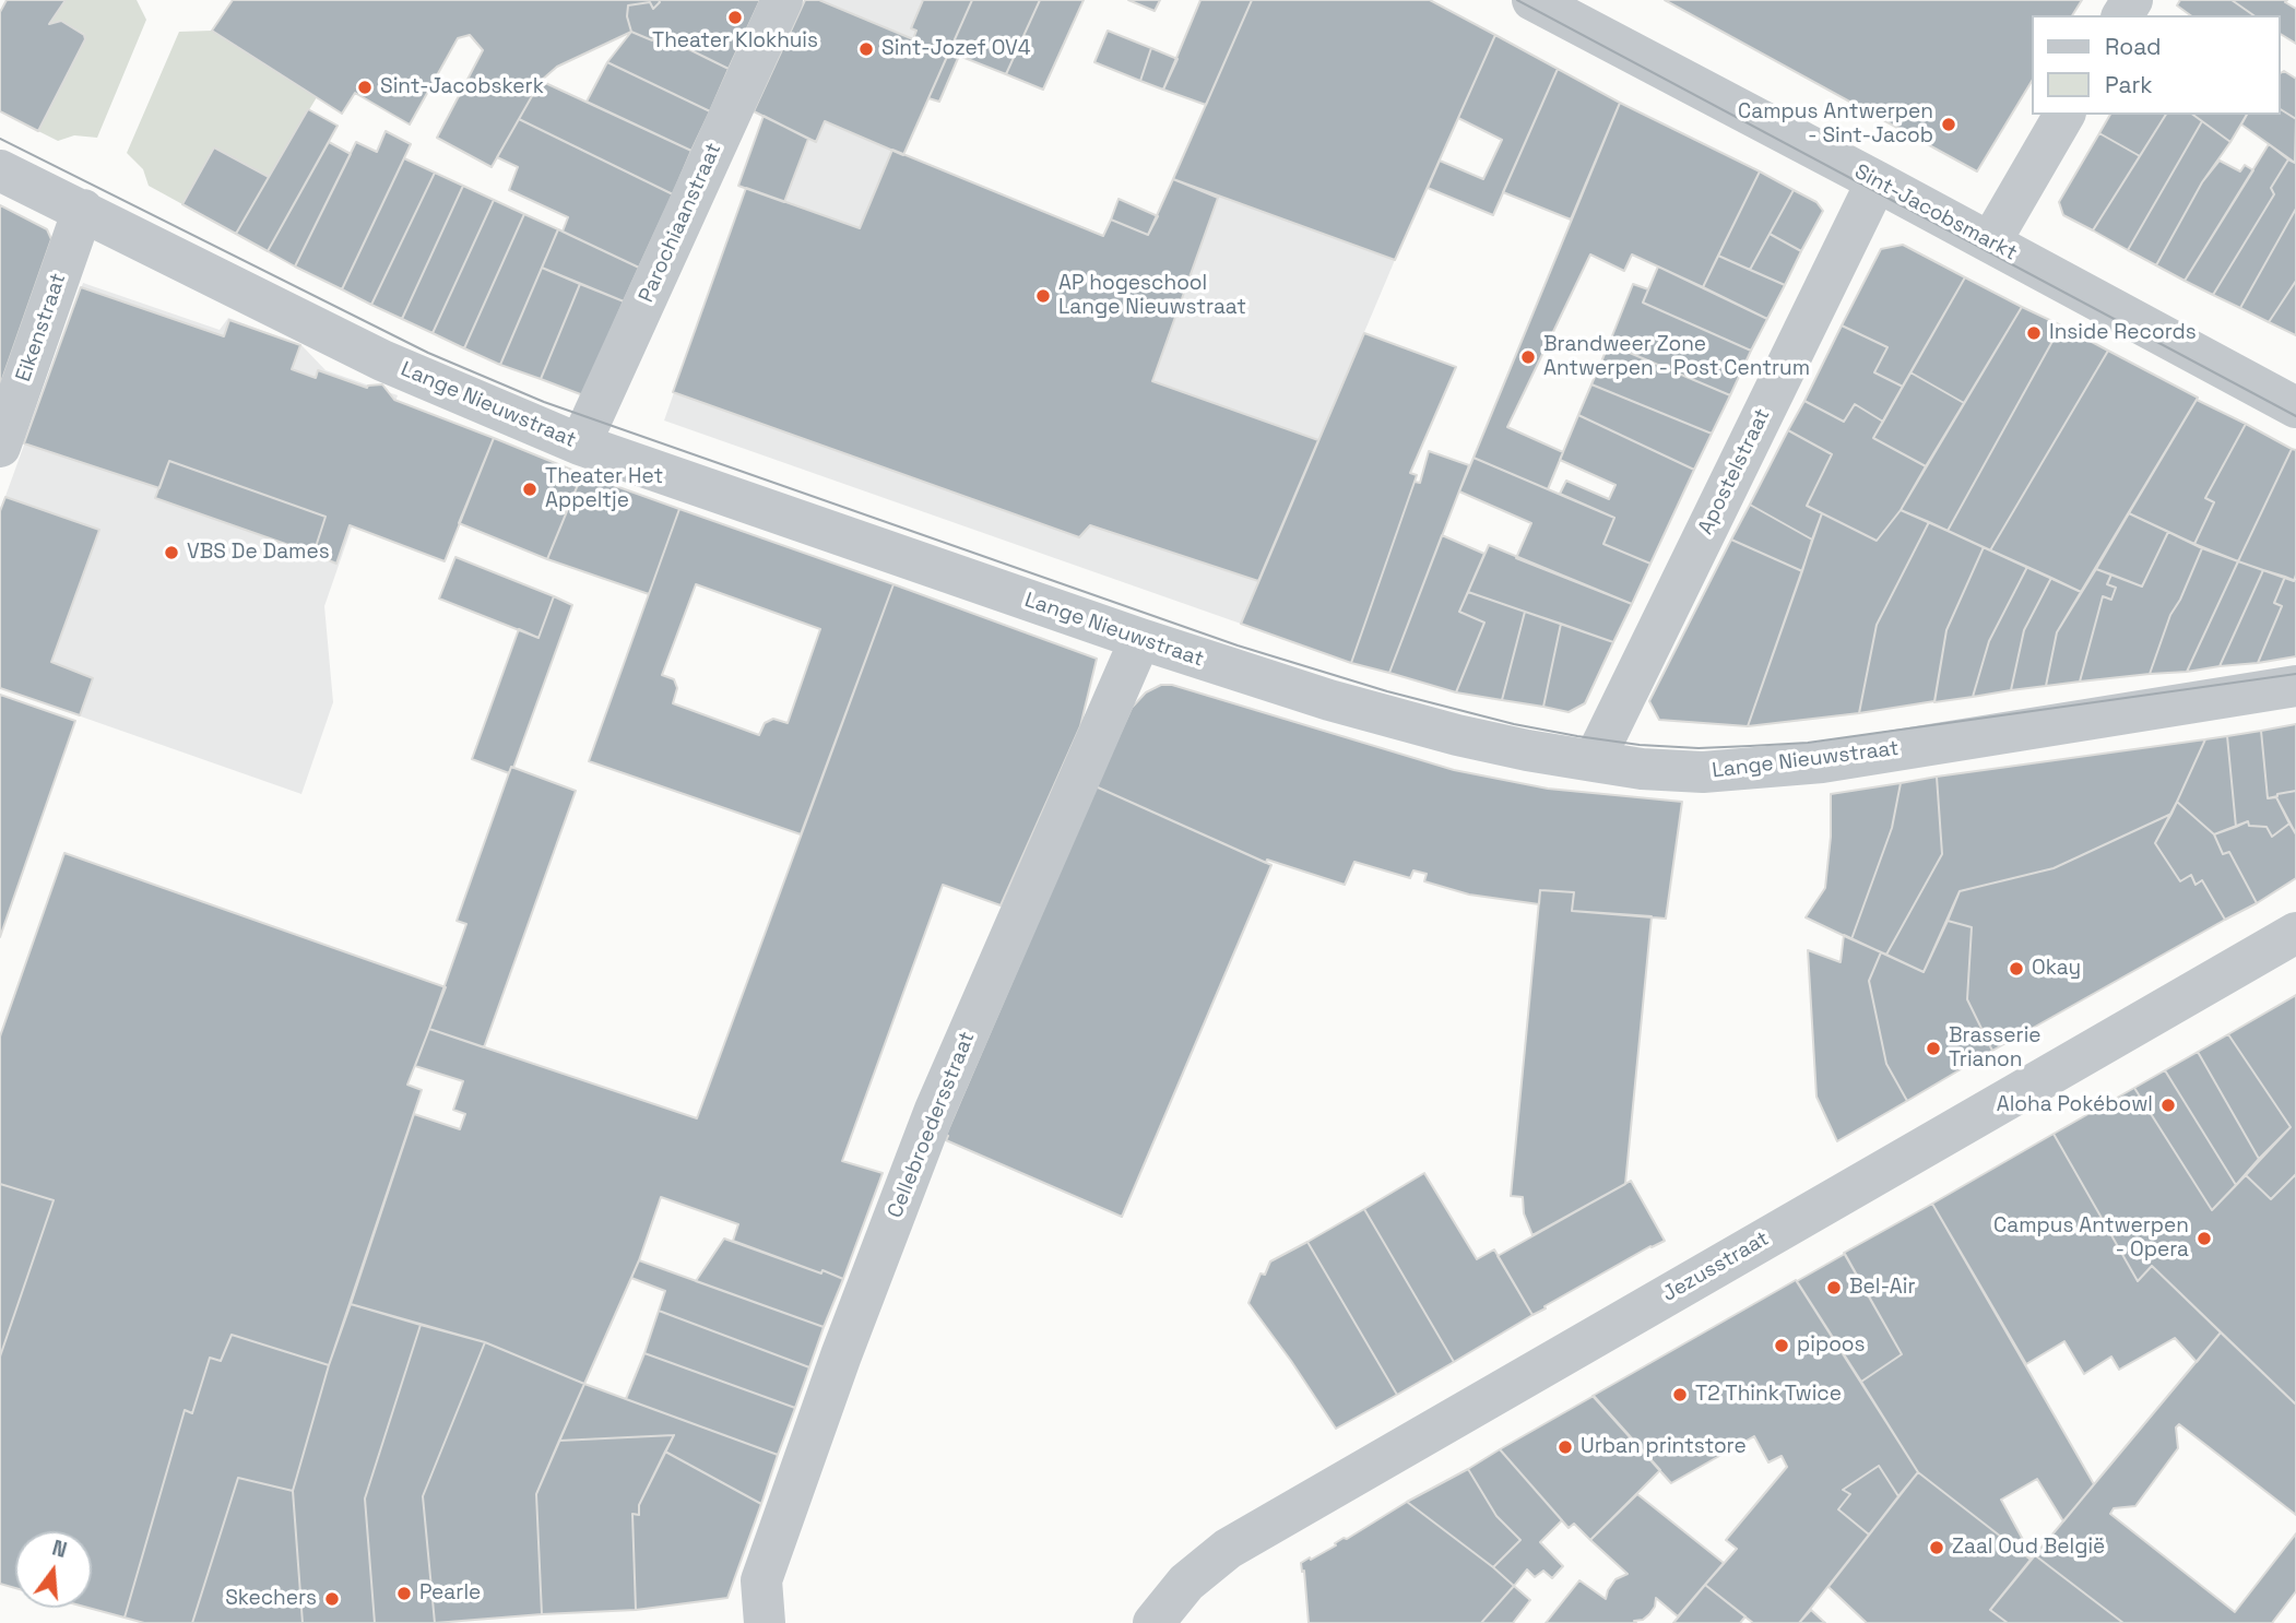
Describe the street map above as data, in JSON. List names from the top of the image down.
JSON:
{
  "streets": {
    "street": [
      "Sint-Jacobsmarkt",
      "Parochiaanstraat",
      "Eikenstraat",
      "Lange Nieuwstraat",
      "Apostelstraat",
      "Cellebroedersstraat",
      "Jezusstraat"
    ]
  },
  "crossings": [
    ["Sint-Jacobsmarkt", "Apostelstraat"],
    ["Parochiaanstraat", "Lange Nieuwstraat"],
    ["Eikenstraat", "Lange Nieuwstraat"],
    ["Lange Nieuwstraat", "Apostelstraat"],
    ["Lange Nieuwstraat", "Cellebroedersstraat"]
  ],
  "places": [
    "Theater Klokhuis",
    "Sint-Jozef OV4",
    "Sint-Jacobskerk",
    "Campus Antwerpen - Sint-Jacob",
    "AP hogeschool Lange Nieuwstraat",
    "Inside Records",
    "Brandweer Zone Antwerpen - Post Centrum",
    "Theater Het Appeltje",
    "VBS De Dames",
    "Okay",
    "Brasserie Trianon",
    "Aloha Pokébowl",
    "Campus Antwerpen - Opera",
    "Bel-Air",
    "pipoos",
    "T2 Think Twice",
    "Urban printstore",
    "Zaal Oud België",
    "Pearle",
    "Skechers"
  ],
  "legend": ["Road", "Park"],
  "north": "top"
}
